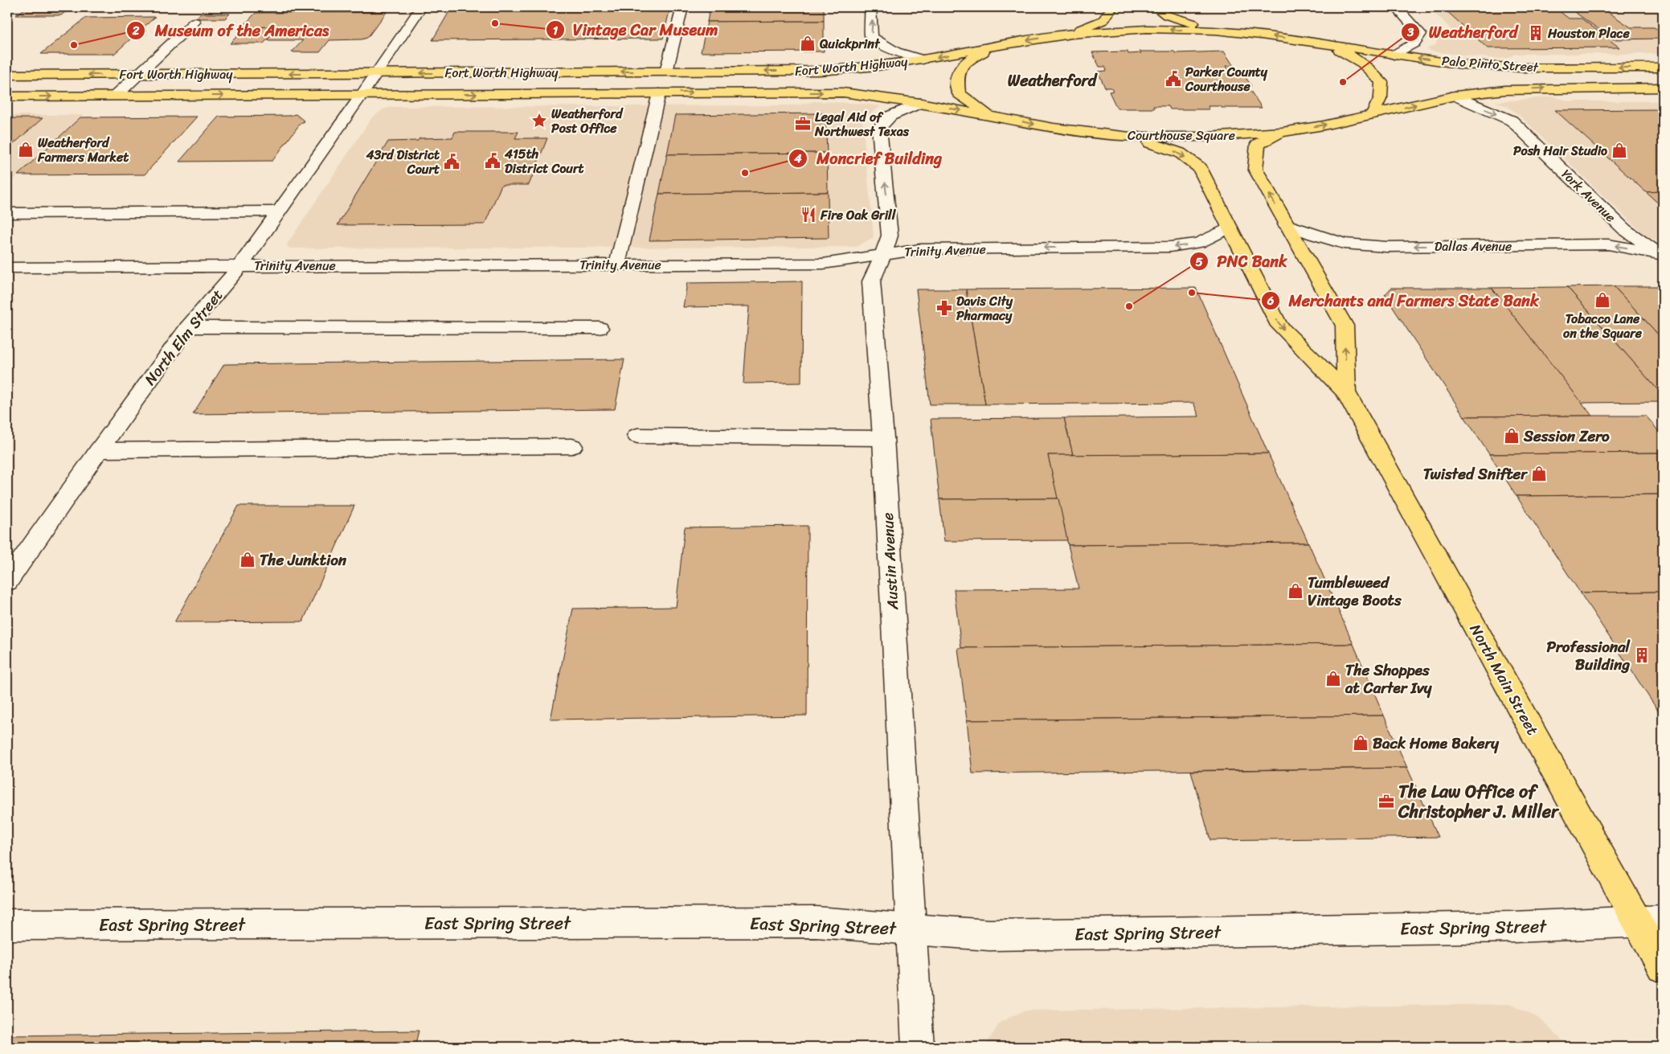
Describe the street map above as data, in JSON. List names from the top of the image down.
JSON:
{
  "streets": {
    "main road": [
      "Palo Pinto Street",
      "Fort Worth Highway",
      "Courthouse Square",
      "North Main Street"
    ],
    "street": [
      "York Avenue",
      "Dallas Avenue",
      "Trinity Avenue",
      "North Elm Street",
      "Austin Avenue",
      "East Spring Street"
    ]
  },
  "crossings": [
    ["Palo Pinto Street", "Courthouse Square"],
    ["Palo Pinto Street", "York Avenue"],
    ["Fort Worth Highway", "Courthouse Square"],
    ["Fort Worth Highway", "North Elm Street"],
    ["Fort Worth Highway", "Austin Avenue"],
    ["Courthouse Square", "North Main Street"],
    ["York Avenue", "Dallas Avenue"],
    ["Dallas Avenue", "North Main Street"],
    ["Trinity Avenue", "North Elm Street"],
    ["Trinity Avenue", "Austin Avenue"],
    ["Trinity Avenue", "North Main Street"],
    ["Austin Avenue", "East Spring Street"],
    ["North Main Street", "East Spring Street"]
  ],
  "one_way": ["York Avenue", "Dallas Avenue"],
  "districts": ["Weatherford"],
  "places": {
    "other": [
      "Vintage Car Museum",
      "Museum of the Americas",
      "Weatherford",
      "Moncrief Building",
      "Merchants and Farmers State Bank",
      "PNC Bank"
    ],
    "building": ["Houston Place", "Professional Building"],
    "shop": [
      "Quickprint",
      "Weatherford Farmers Market",
      "Posh Hair Studio",
      "Tobacco Lane on the Square",
      "Session Zero",
      "Twisted Snifter",
      "The Junktion",
      "Tumbleweed Vintage Boots",
      "The Shoppes at Carter Ivy",
      "Back Home Bakery"
    ],
    "public building": ["Parker County Courthouse", "415th District Court", "43rd District Court"],
    "place": ["Weatherford Post Office"],
    "office": ["Legal Aid of Northwest Texas", "The Law Office of Christopher J. Miller"],
    "restaurant": ["Fire Oak Grill"],
    "pharmacy": ["Davis City Pharmacy"]
  }
}
